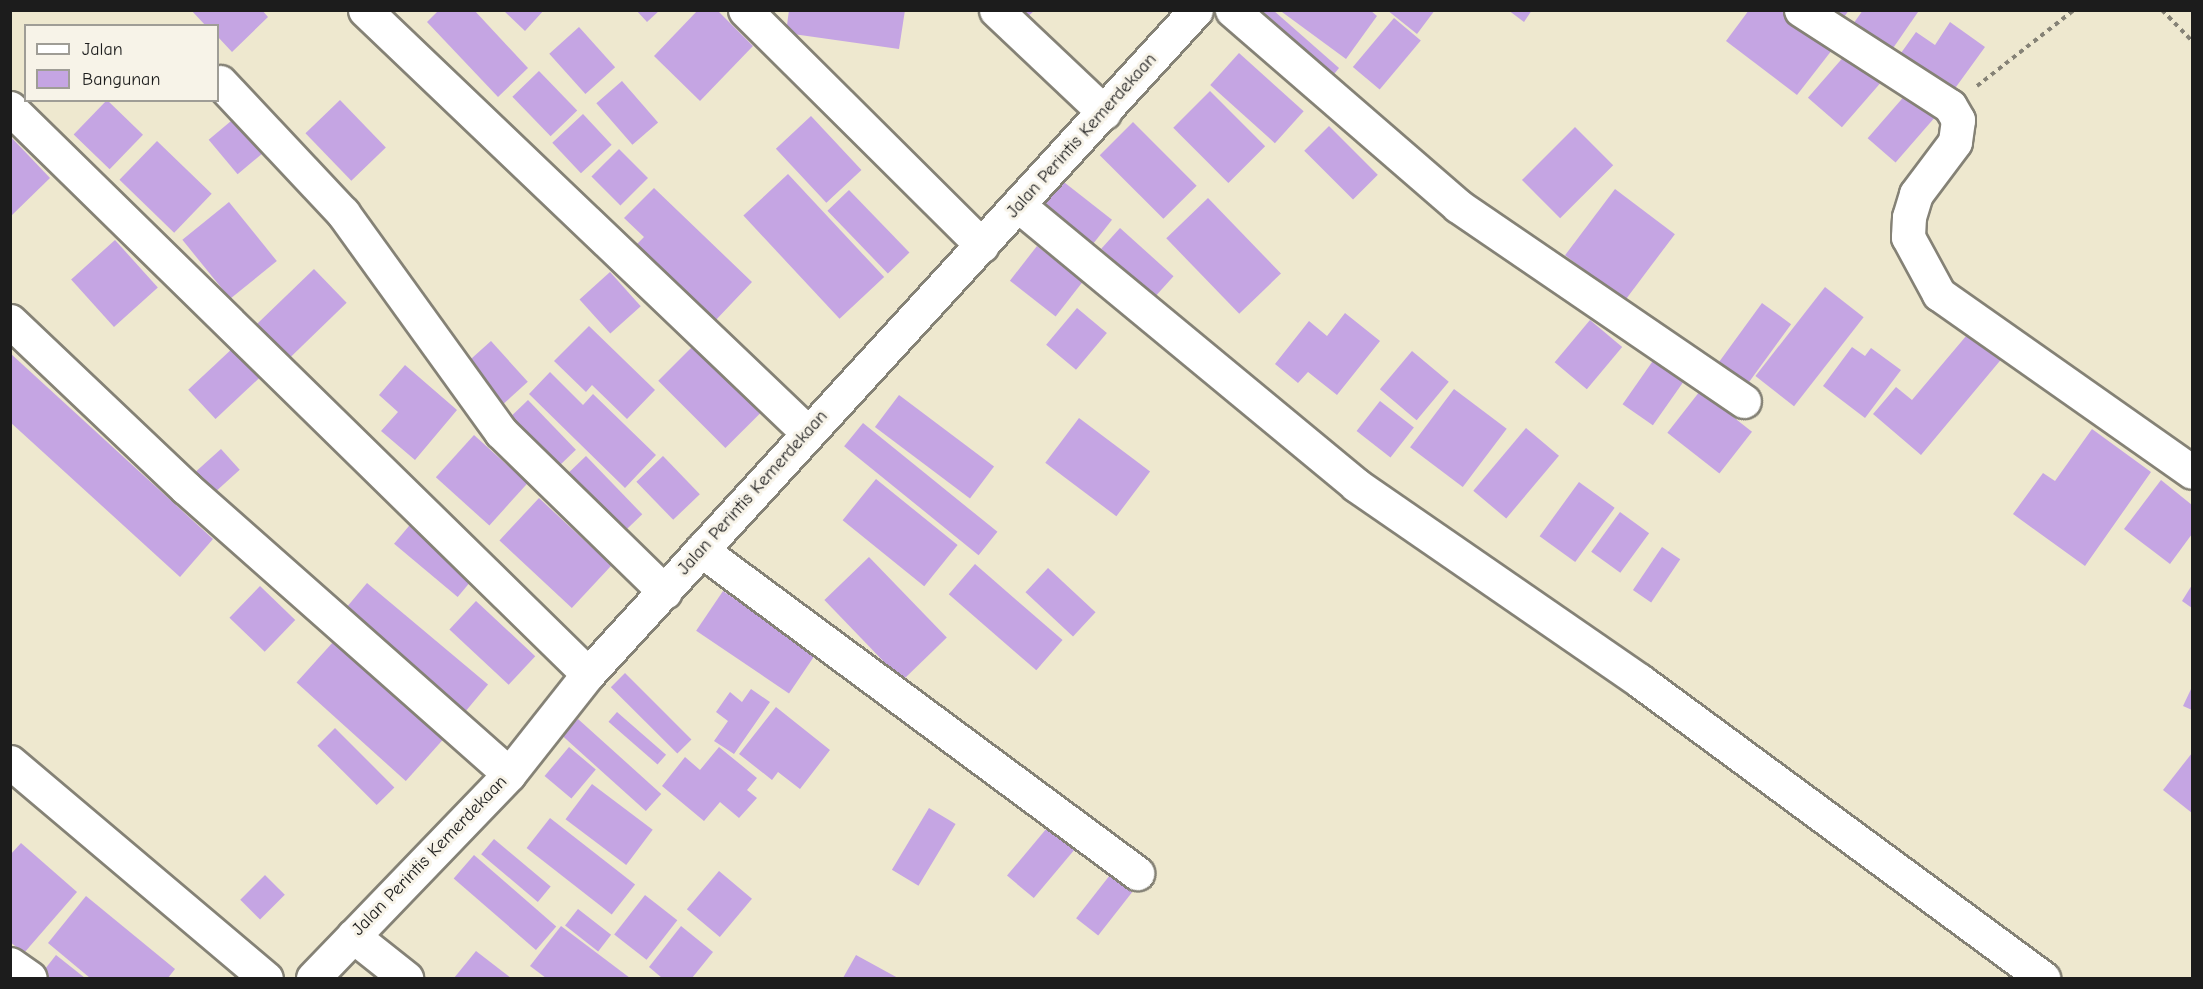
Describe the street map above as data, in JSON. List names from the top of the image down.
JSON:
{
  "streets": {
    "street": ["Jalan Perintis Kemerdekaan"]
  },
  "legend": ["Jalan", "Bangunan"]
}
